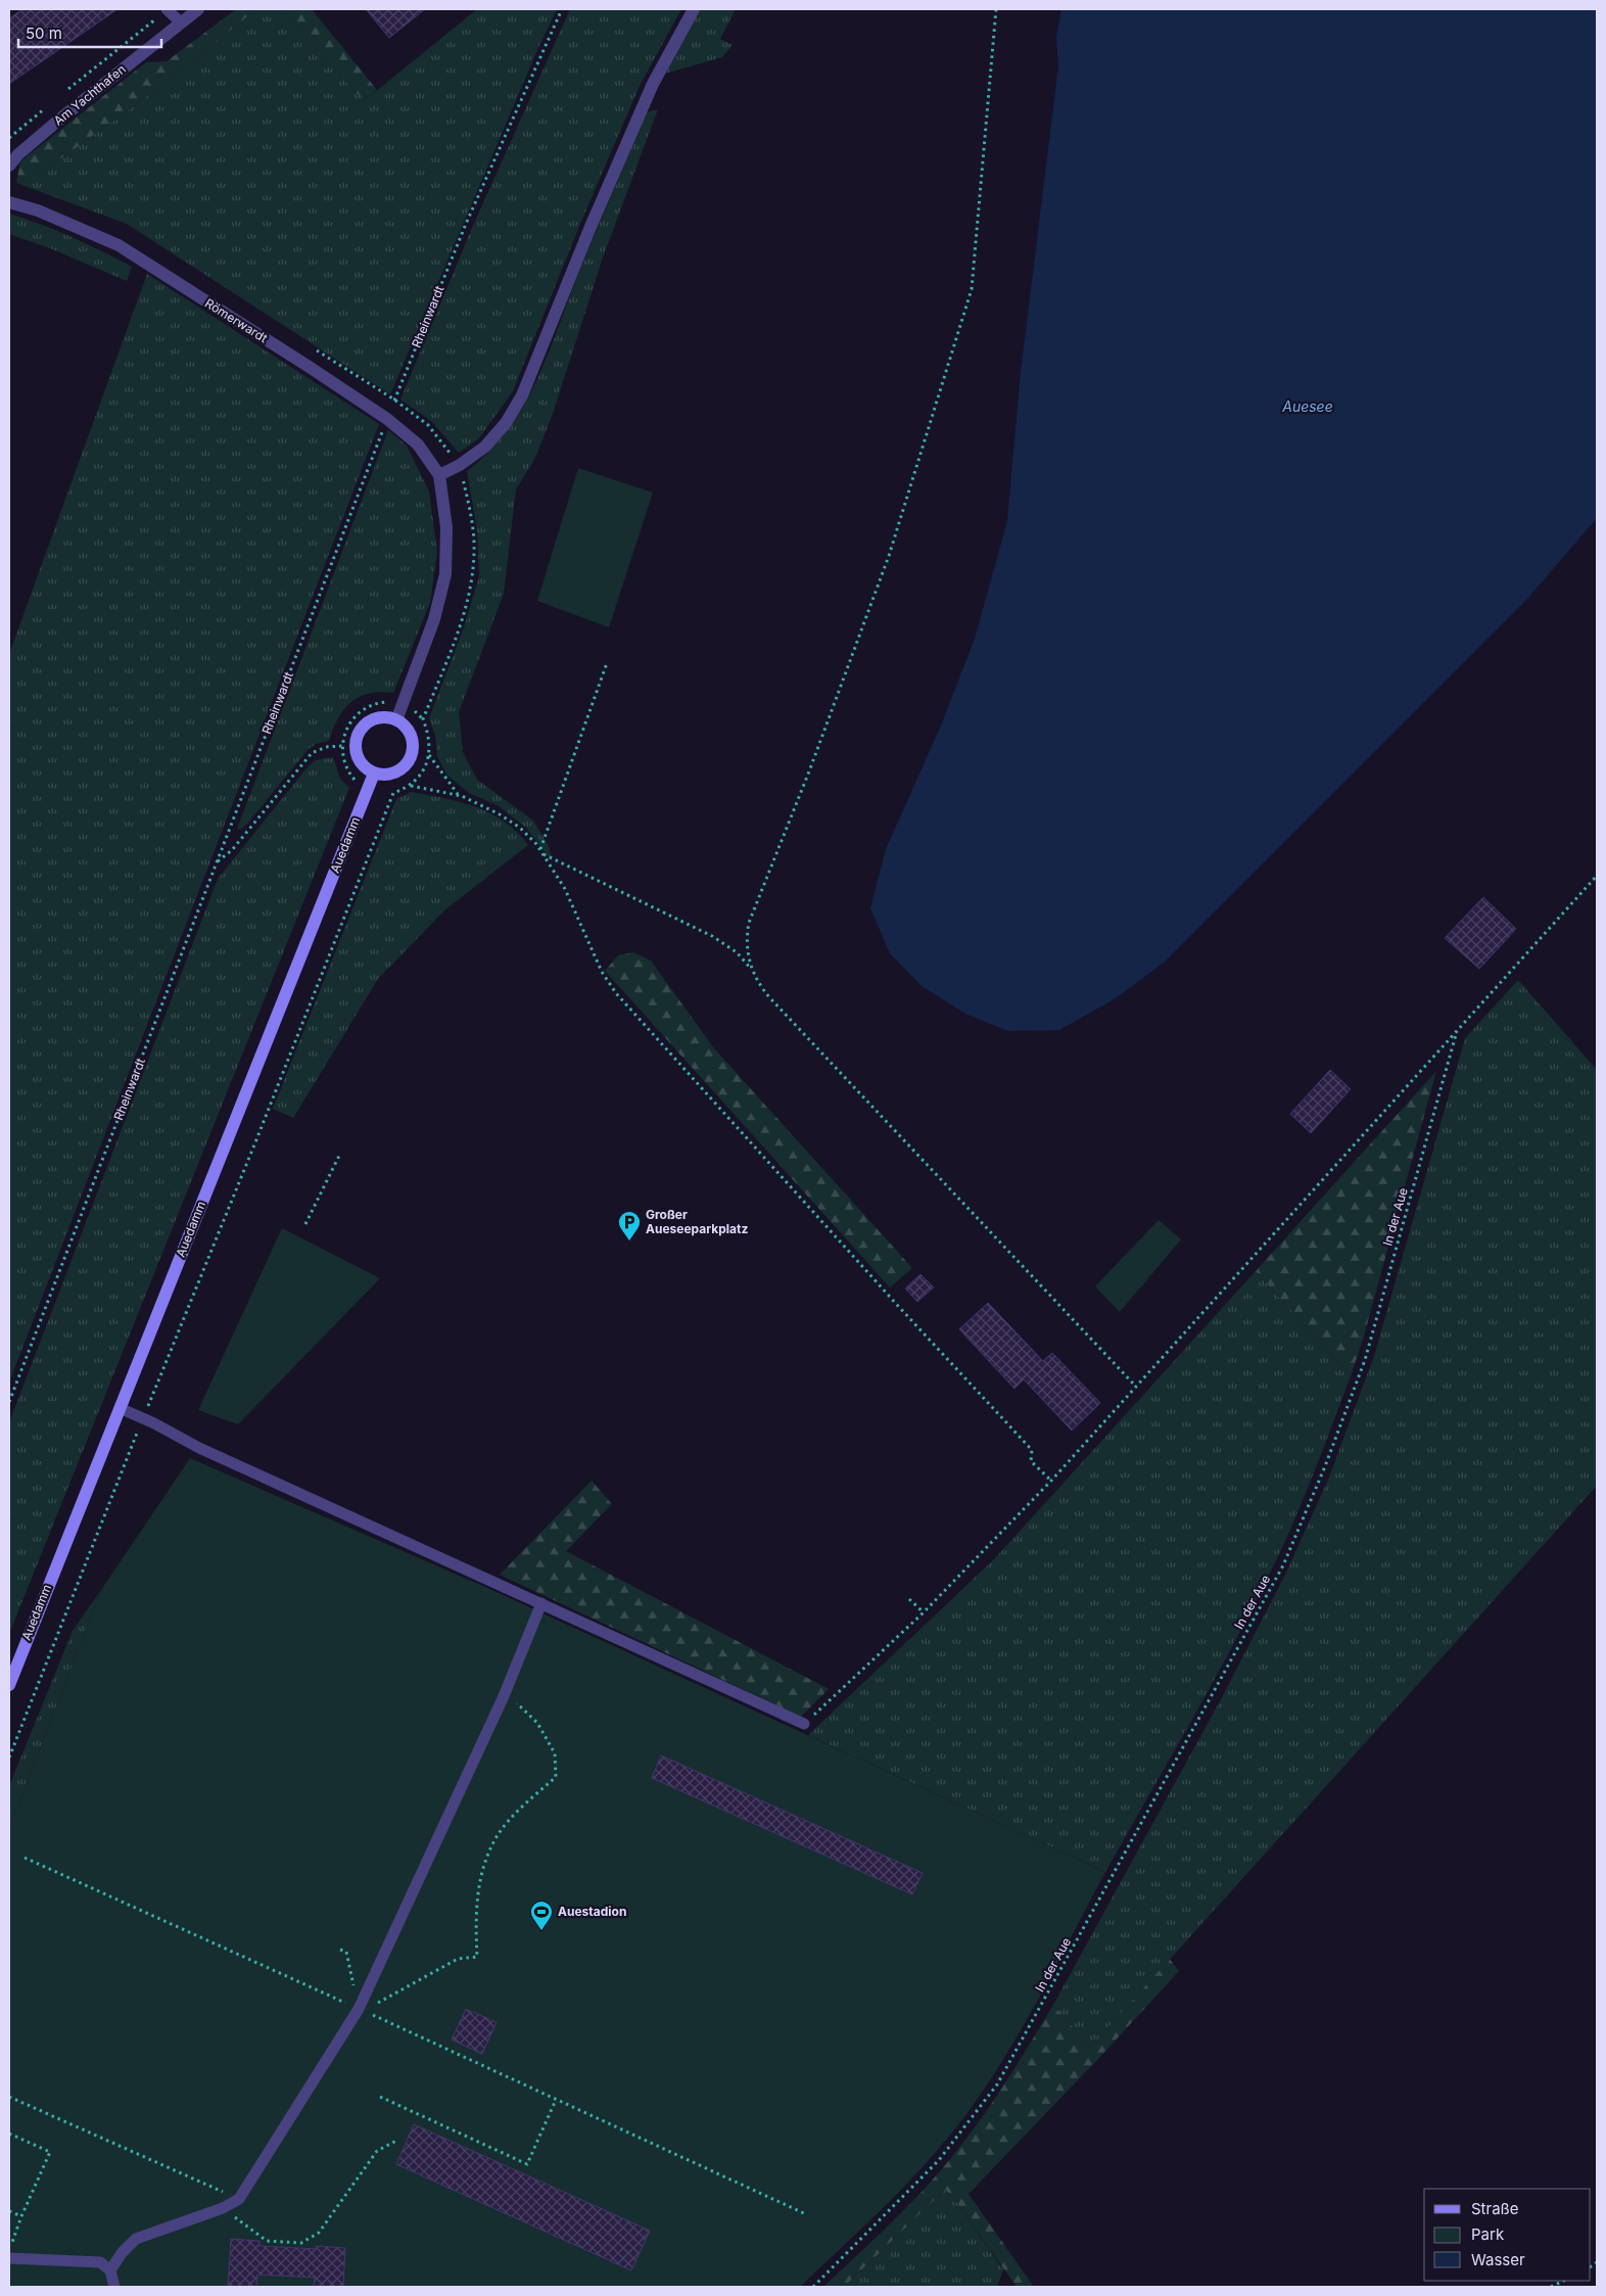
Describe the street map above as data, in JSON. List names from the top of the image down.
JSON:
{
  "streets": {
    "street": ["Am Yachthafen", "Römerwardt", "Auedamm"],
    "path": ["Rheinwardt", "In der Aue"]
  },
  "crossings": [
    ["Rheinwardt", "Römerwardt"]
  ],
  "water": ["Auesee"],
  "places": {
    "parking": ["Großer Aueseeparkplatz"],
    "sports": ["Auestadion"]
  },
  "legend": ["Straße", "Park", "Wasser"],
  "scale_bar": "50 m"
}
